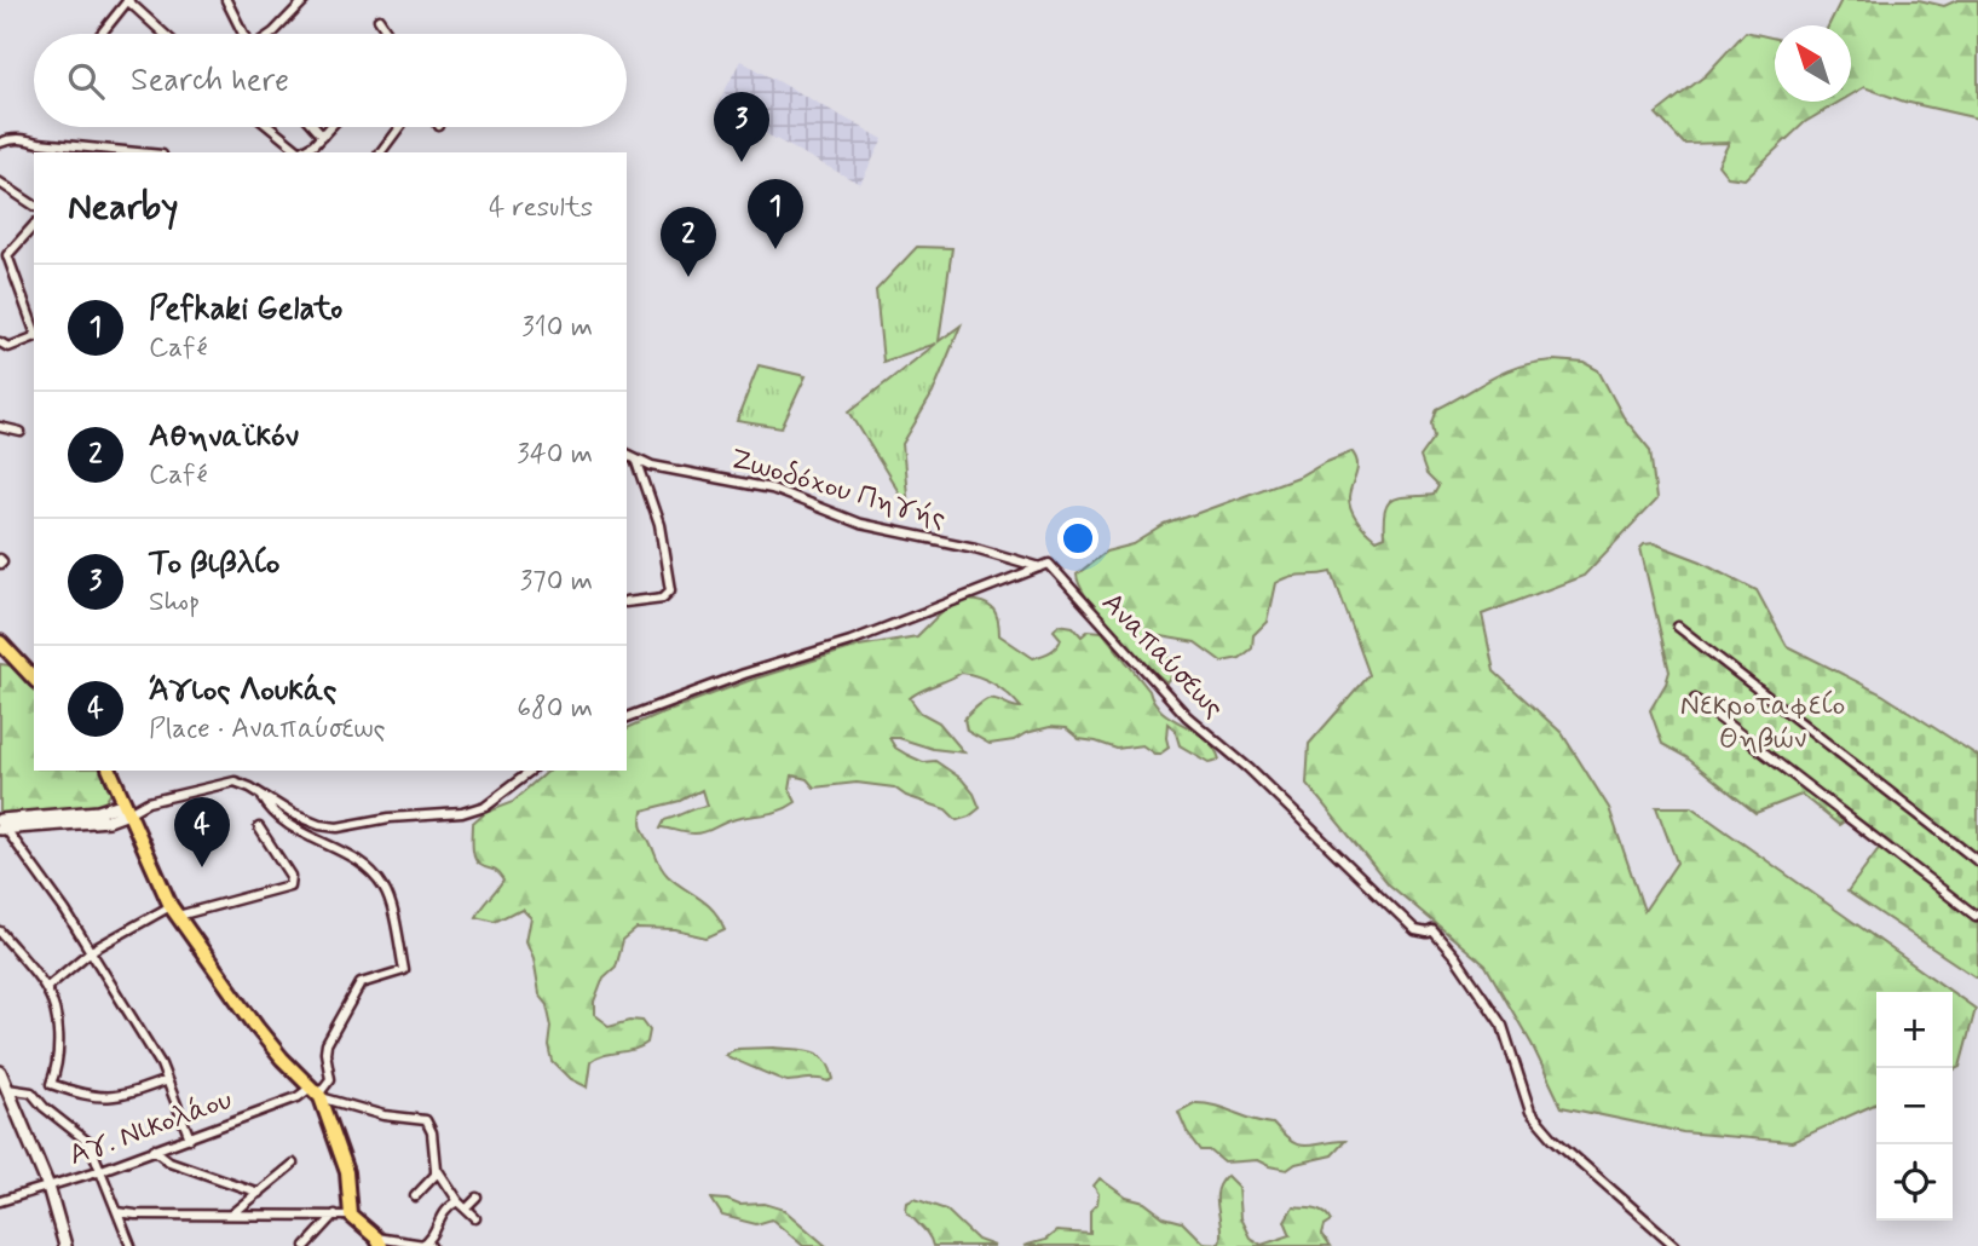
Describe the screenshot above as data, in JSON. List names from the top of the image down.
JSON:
{
  "streets": {
    "street": ["Ζωοδόχου Πηγής", "Αναπαύσεως", "Αγ. Νικολάου"]
  },
  "crossings": [
    ["Ζωοδόχου Πηγής", "Αναπαύσεως"]
  ],
  "parks": ["Νεκροταφείο Θηβών"],
  "north": "top left",
  "page": {
    "search": "Search here",
    "pins": [
      "3",
      "1",
      "2",
      "4"
    ],
    "heading": ["Nearby", "4 results"],
    "list": [
      {
        "mark": "1",
        "name": "Pefkaki Gelato",
        "note": "Café",
        "value": "310 m"
      },
      {
        "mark": "2",
        "name": "Αθηναϊκόν",
        "note": "Café",
        "value": "340 m"
      },
      {
        "mark": "3",
        "name": "Το βιβλίο",
        "note": "Shop",
        "value": "370 m"
      },
      {
        "mark": "4",
        "name": "Άγιος Λουκάς",
        "note": "Place · Αναπαύσεως",
        "value": "680 m"
      }
    ],
    "map_buttons": ["+", "−"]
  }
}
